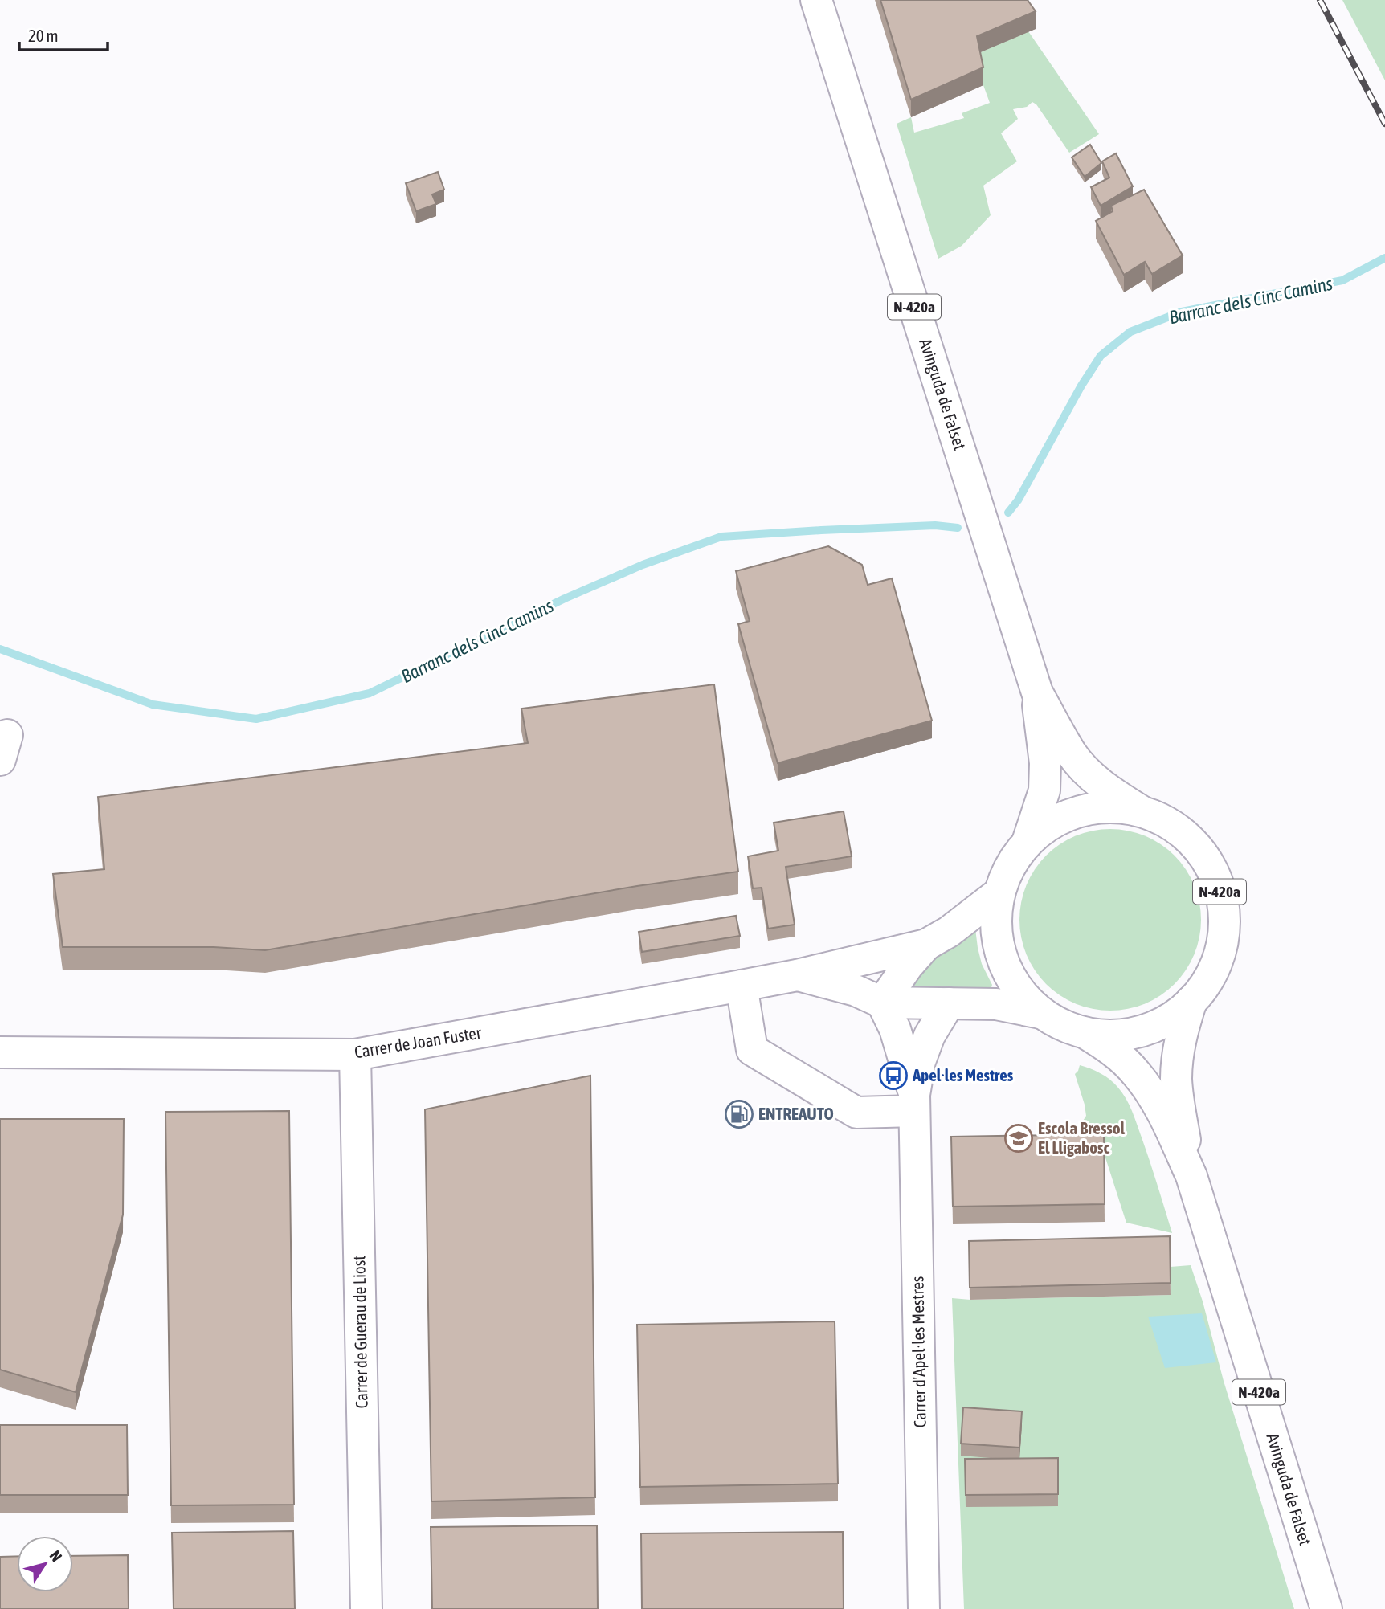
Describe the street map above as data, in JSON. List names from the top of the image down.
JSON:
{
  "streets": {
    "street": [
      "N-420a",
      "Avinguda de Falset",
      "Carrer de Joan Fuster",
      "Carrer de Guerau de Liost",
      "Carrer d'Apel·les Mestres"
    ]
  },
  "crossings": [
    ["N-420a", "Avinguda de Falset"],
    ["N-420a", "Carrer de Joan Fuster"],
    ["Carrer de Joan Fuster", "Carrer de Guerau de Liost"],
    ["Carrer de Joan Fuster", "Carrer d'Apel·les Mestres"]
  ],
  "water": ["Barranc dels Cinc Camins"],
  "places": {
    "bus stop": ["Apel·les Mestres"],
    "fuel station": ["ENTREAUTO"],
    "school or university": ["Escola Bressol El Lligabosc"]
  },
  "scale_bar": "20 m",
  "north": "top right"
}
